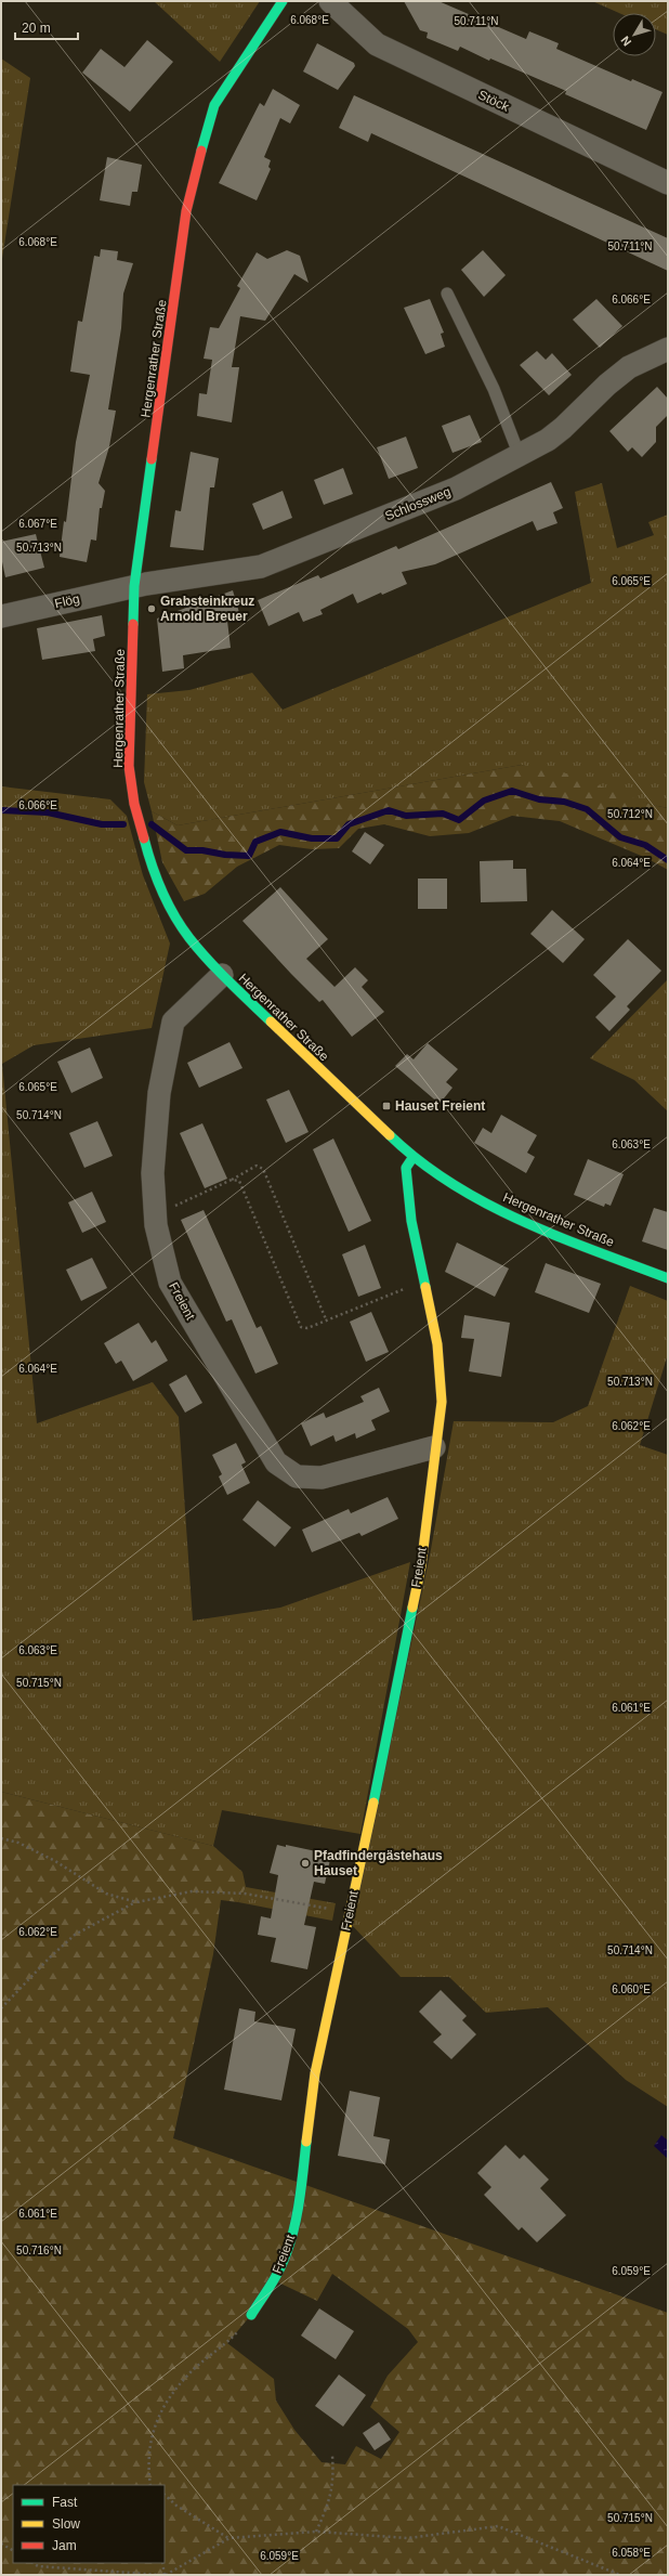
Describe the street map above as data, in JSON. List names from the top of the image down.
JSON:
{
  "streets": {
    "street": [
      "Stöck",
      "Hergenrather Straße",
      "Schlossweg",
      "Flög",
      "Freient"
    ]
  },
  "crossings": [
    ["Hergenrather Straße", "Schlossweg"],
    ["Hergenrather Straße", "Flög"],
    ["Hergenrather Straße", "Freient"],
    ["Schlossweg", "Flög"]
  ],
  "places": {
    "other": ["Grabsteinkreuz Arnold Breuer", "Pfadfindergästehaus Hauset"],
    "transit": ["Hauset Freient"]
  },
  "legend": ["Fast", "Slow", "Jam"],
  "scale_bar": "20 m",
  "north": "bottom left",
  "coordinates": [
    "6.068°E",
    "50.711°N",
    "6.066°E",
    "6.067°E",
    "50.713°N",
    "6.065°E",
    "50.712°N",
    "6.064°E",
    "50.714°N",
    "6.063°E",
    "6.062°E",
    "50.715°N",
    "6.061°E",
    "6.060°E",
    "50.716°N",
    "6.059°E",
    "6.058°E"
  ]
}
